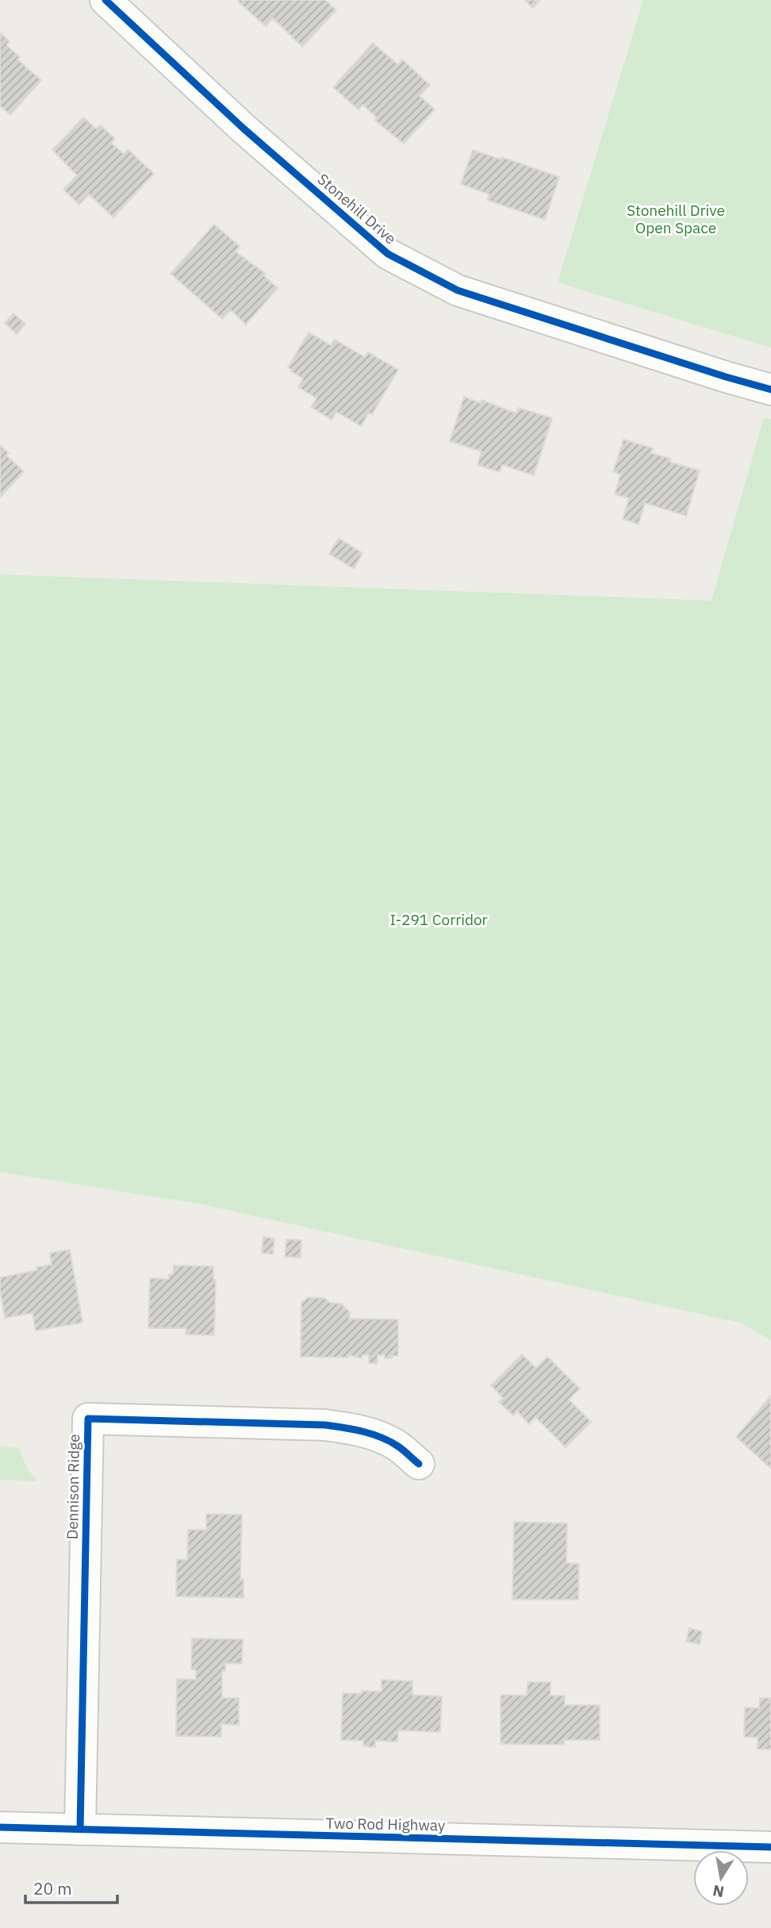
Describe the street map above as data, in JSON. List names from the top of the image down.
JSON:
{
  "streets": {
    "street": ["Stonehill Drive", "Dennison Ridge", "Two Rod Highway"]
  },
  "crossings": [
    ["Dennison Ridge", "Two Rod Highway"]
  ],
  "parks": ["Stonehill Drive Open Space", "I-291 Corridor"],
  "scale_bar": "20 m",
  "north": "bottom"
}
